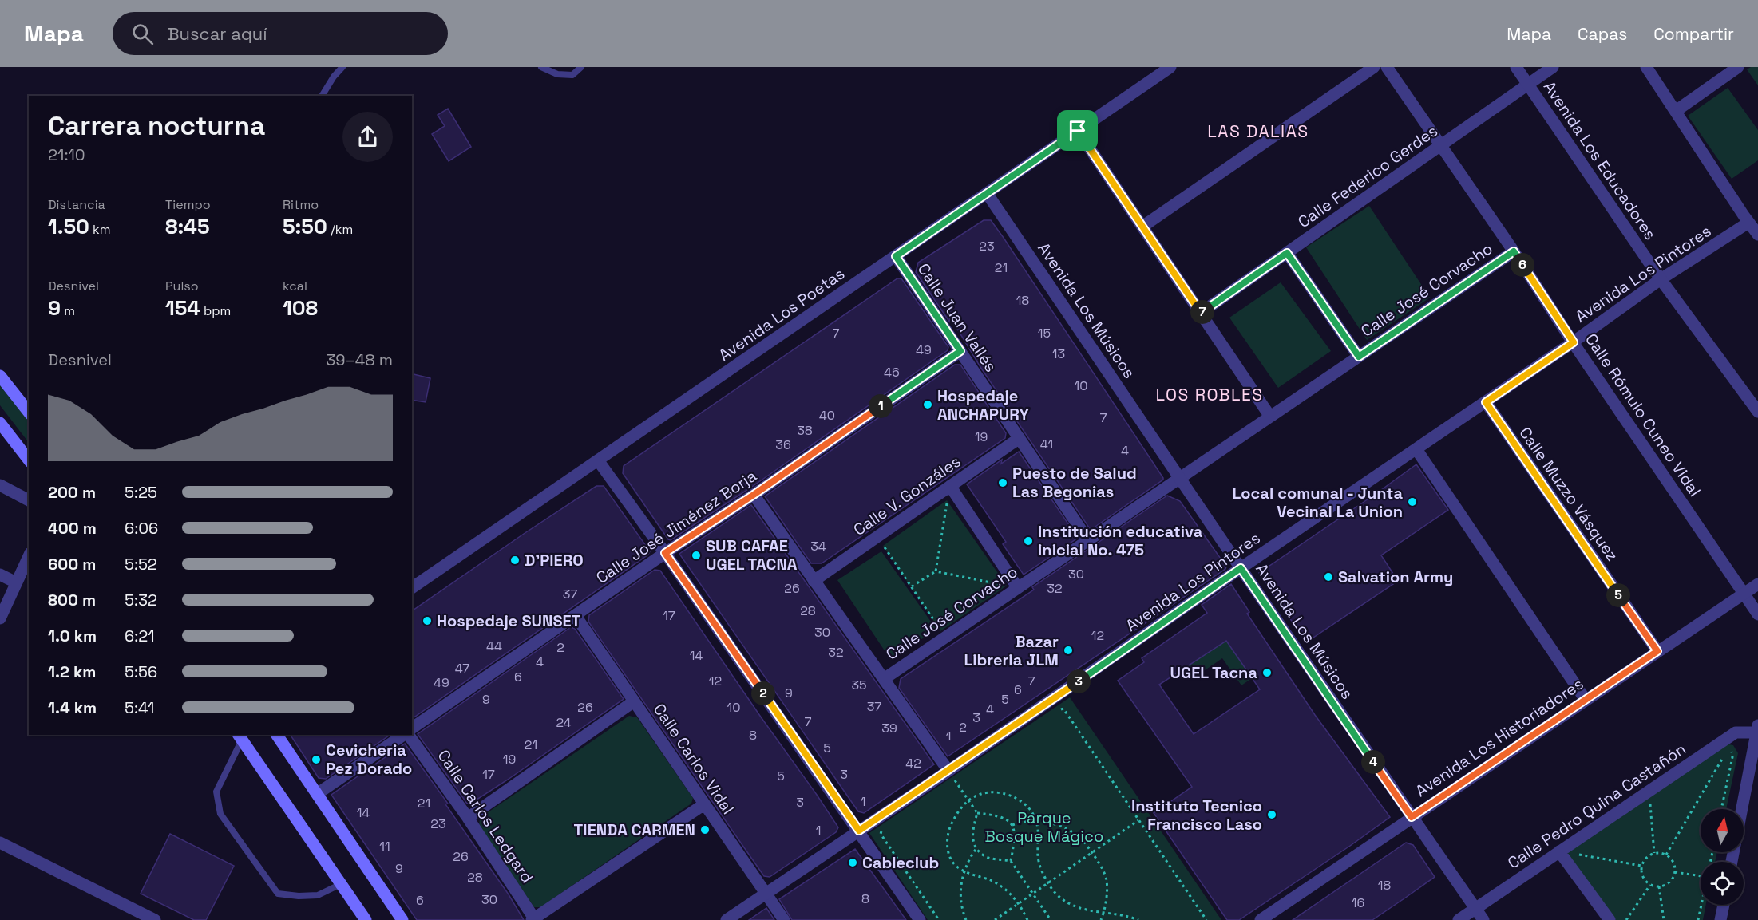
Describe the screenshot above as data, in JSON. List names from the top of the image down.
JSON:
{
  "streets": {
    "street": [
      "Avenida Los Educadores",
      "Calle Federico Gerdes",
      "Avenida Los Pintores",
      "Calle José Corvacho",
      "Avenida Los Músicos",
      "Avenida Los Poetas",
      "Calle Juan Vallés",
      "Calle Rómulo Cuneo Vidal",
      "Calle Muzzo Vásquez",
      "Calle V. Gonzáles",
      "Calle José Jiménez Borja",
      "Avenida Los Historiadores",
      "Calle Carlos Vidal",
      "Calle Pedro Quina Castañón",
      "Calle Carlos Ledgard"
    ]
  },
  "crossings": [
    ["Avenida Los Educadores", "Calle Federico Gerdes"],
    ["Avenida Los Educadores", "Avenida Los Pintores"],
    ["Calle Federico Gerdes", "Calle Rómulo Cuneo Vidal"],
    ["Avenida Los Pintores", "Avenida Los Músicos"],
    ["Avenida Los Pintores", "Calle Rómulo Cuneo Vidal"],
    ["Avenida Los Pintores", "Calle Muzzo Vásquez"],
    ["Avenida Los Pintores", "Calle Carlos Vidal"],
    ["Calle José Corvacho", "Avenida Los Músicos"],
    ["Calle José Corvacho", "Calle Juan Vallés"],
    ["Calle José Corvacho", "Calle Rómulo Cuneo Vidal"],
    ["Avenida Los Músicos", "Avenida Los Poetas"],
    ["Avenida Los Músicos", "Avenida Los Historiadores"],
    ["Avenida Los Músicos", "Calle Pedro Quina Castañón"],
    ["Avenida Los Poetas", "Calle Juan Vallés"],
    ["Calle Juan Vallés", "Calle V. Gonzáles"],
    ["Calle Juan Vallés", "Calle José Jiménez Borja"],
    ["Calle Rómulo Cuneo Vidal", "Avenida Los Historiadores"],
    ["Calle Muzzo Vásquez", "Avenida Los Historiadores"],
    ["Calle José Jiménez Borja", "Calle Carlos Vidal"]
  ],
  "districts": ["LAS DALIAS", "LOS ROBLES"],
  "parks": ["Parque Bosque Mágico"],
  "places": [
    "Hospedaje ANCHAPURY",
    "Puesto de Salud Las Begonias",
    "Local comunal - Junta Vecinal La Union",
    "Institución educativa inicial No. 475",
    "SUB CAFAE UGEL TACNA",
    "D'PIERO",
    "Salvation Army",
    "Hospedaje SUNSET",
    "Bazar Libreria JLM",
    "UGEL Tacna",
    "Cevicheria Pez Dorado",
    "Instituto Tecnico Francisco Laso",
    "TIENDA CARMEN",
    "Cableclub"
  ],
  "house_numbers": [
    "23",
    "21",
    "18",
    "7",
    "15",
    "49",
    "13",
    "46",
    "10",
    "40",
    "7",
    "38",
    "19",
    "41",
    "36",
    "4",
    "34",
    "30",
    "26",
    "32",
    "37",
    "28",
    "17",
    "30",
    "12",
    "44",
    "2",
    "32",
    "14",
    "4",
    "47",
    "6",
    "12",
    "7",
    "49",
    "35",
    "6",
    "9",
    "9",
    "5",
    "37",
    "26",
    "10",
    "4",
    "3",
    "7",
    "24",
    "2",
    "39",
    "8",
    "1",
    "21",
    "5",
    "19",
    "42",
    "17",
    "3",
    "5",
    "1",
    "3",
    "21",
    "14",
    "23",
    "1",
    "11",
    "26",
    "9",
    "28",
    "18",
    "8",
    "30",
    "6",
    "16"
  ],
  "north": "top",
  "page": {
    "header": "Mapa",
    "search": "Buscar aquí",
    "nav": ["Mapa", "Capas", "Compartir"],
    "heading": ["Carrera nocturna", "21:10"],
    "stats": [
      ["Distancia", "1.50 km"],
      ["Tiempo", "8:45"],
      ["Ritmo", "5:50 /km"],
      ["Desnivel", "9 m"],
      ["Pulso", "154 bpm"],
      ["kcal", "108"]
    ],
    "pins": [
      "6",
      "7",
      "1",
      "5",
      "3",
      "2",
      "4"
    ],
    "chart": ["Desnivel", "39–48 m"],
    "list": [
      {
        "name": "200 m",
        "note": "5:25"
      },
      {
        "name": "400 m",
        "note": "6:06"
      },
      {
        "name": "600 m",
        "note": "5:52"
      },
      {
        "name": "800 m",
        "note": "5:32"
      },
      {
        "name": "1.0 km",
        "note": "6:21"
      },
      {
        "name": "1.2 km",
        "note": "5:56"
      },
      {
        "name": "1.4 km",
        "note": "5:41"
      }
    ]
  }
}
